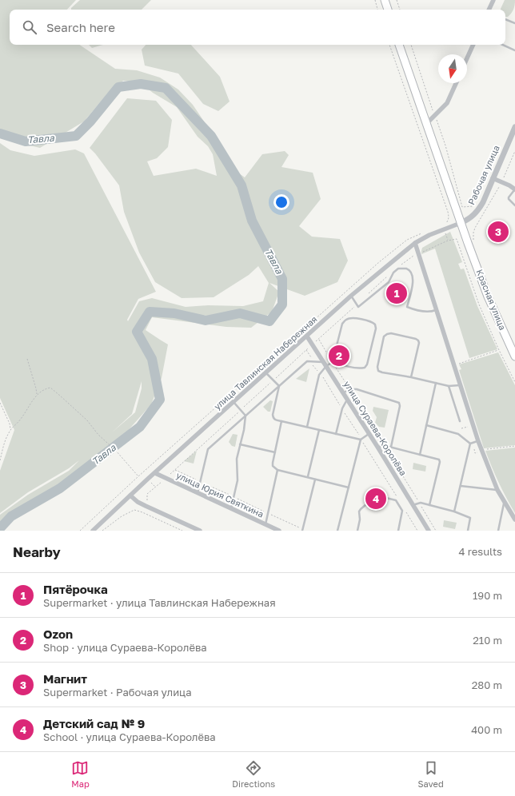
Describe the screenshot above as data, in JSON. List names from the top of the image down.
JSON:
{
  "streets": {
    "main road": ["Красная улица"],
    "street": [
      "Рабочая улица",
      "улица Тавлинская Набережная",
      "улица Сураева-Королёва",
      "улица Юрия Святкина"
    ]
  },
  "crossings": [
    ["Рабочая улица", "Красная улица"],
    ["Рабочая улица", "улица Тавлинская Набережная"],
    ["Красная улица", "улица Тавлинская Набережная"],
    ["улица Тавлинская Набережная", "улица Сураева-Королёва"],
    ["улица Тавлинская Набережная", "улица Юрия Святкина"]
  ],
  "water": ["Тавла"],
  "north": "bottom",
  "page": {
    "search": "Search here",
    "pins": [
      "3",
      "1",
      "2",
      "4"
    ],
    "heading": ["Nearby", "4 results"],
    "list": [
      {
        "mark": "1",
        "name": "Пятёрочка",
        "note": "Supermarket · улица Тавлинская Набережная",
        "value": "190 m"
      },
      {
        "mark": "2",
        "name": "Ozon",
        "note": "Shop · улица Сураева-Королёва",
        "value": "210 m"
      },
      {
        "mark": "3",
        "name": "Магнит",
        "note": "Supermarket · Рабочая улица",
        "value": "280 m"
      },
      {
        "mark": "4",
        "name": "Детский сад № 9",
        "note": "School · улица Сураева-Королёва",
        "value": "400 m"
      }
    ],
    "nav": ["Map", "Directions", "Saved"]
  }
}
